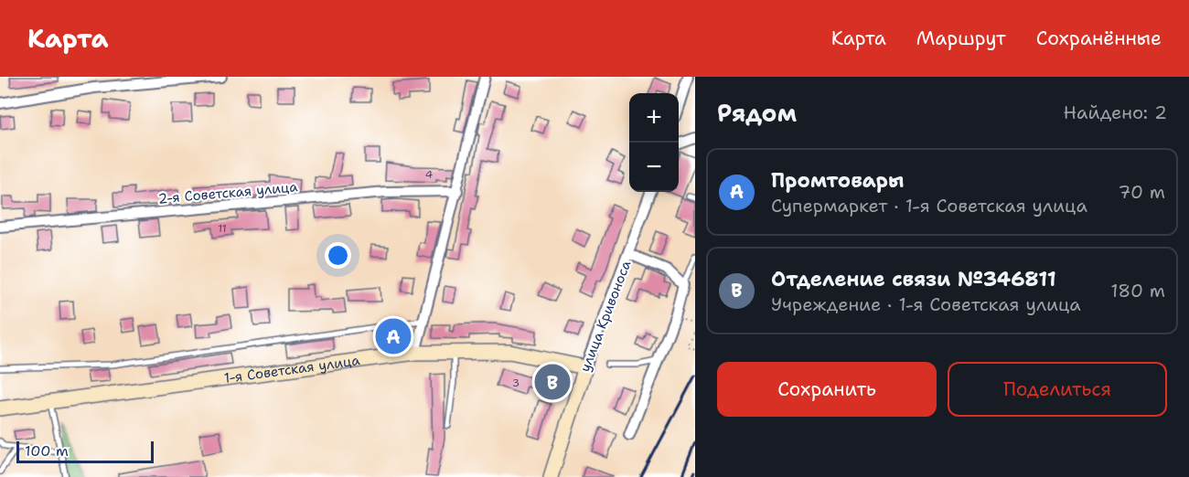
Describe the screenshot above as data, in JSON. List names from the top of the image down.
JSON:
{
  "streets": {
    "street": ["2-я Советская улица", "улица Кривоноса", "1-я Советская улица"]
  },
  "crossings": [
    ["улица Кривоноса", "1-я Советская улица"]
  ],
  "house_numbers": ["4", "11", "3"],
  "scale_bar": "100 m",
  "page": {
    "header": "Карта",
    "nav": ["Карта", "Маршрут", "Сохранённые"],
    "heading": ["Рядом", "Найдено: 2"],
    "map_buttons": ["+", "−"],
    "list": [
      {
        "mark": "A",
        "name": "Промтовары",
        "note": "Супермаркет · 1-я Советская улица",
        "value": "70 m"
      },
      {
        "mark": "B",
        "name": "Отделение связи №346811",
        "note": "Учреждение · 1-я Советская улица",
        "value": "180 m"
      }
    ],
    "pins": ["A", "B"],
    "buttons": ["Сохранить", "Поделиться"],
    "scale": "100 m"
  }
}
